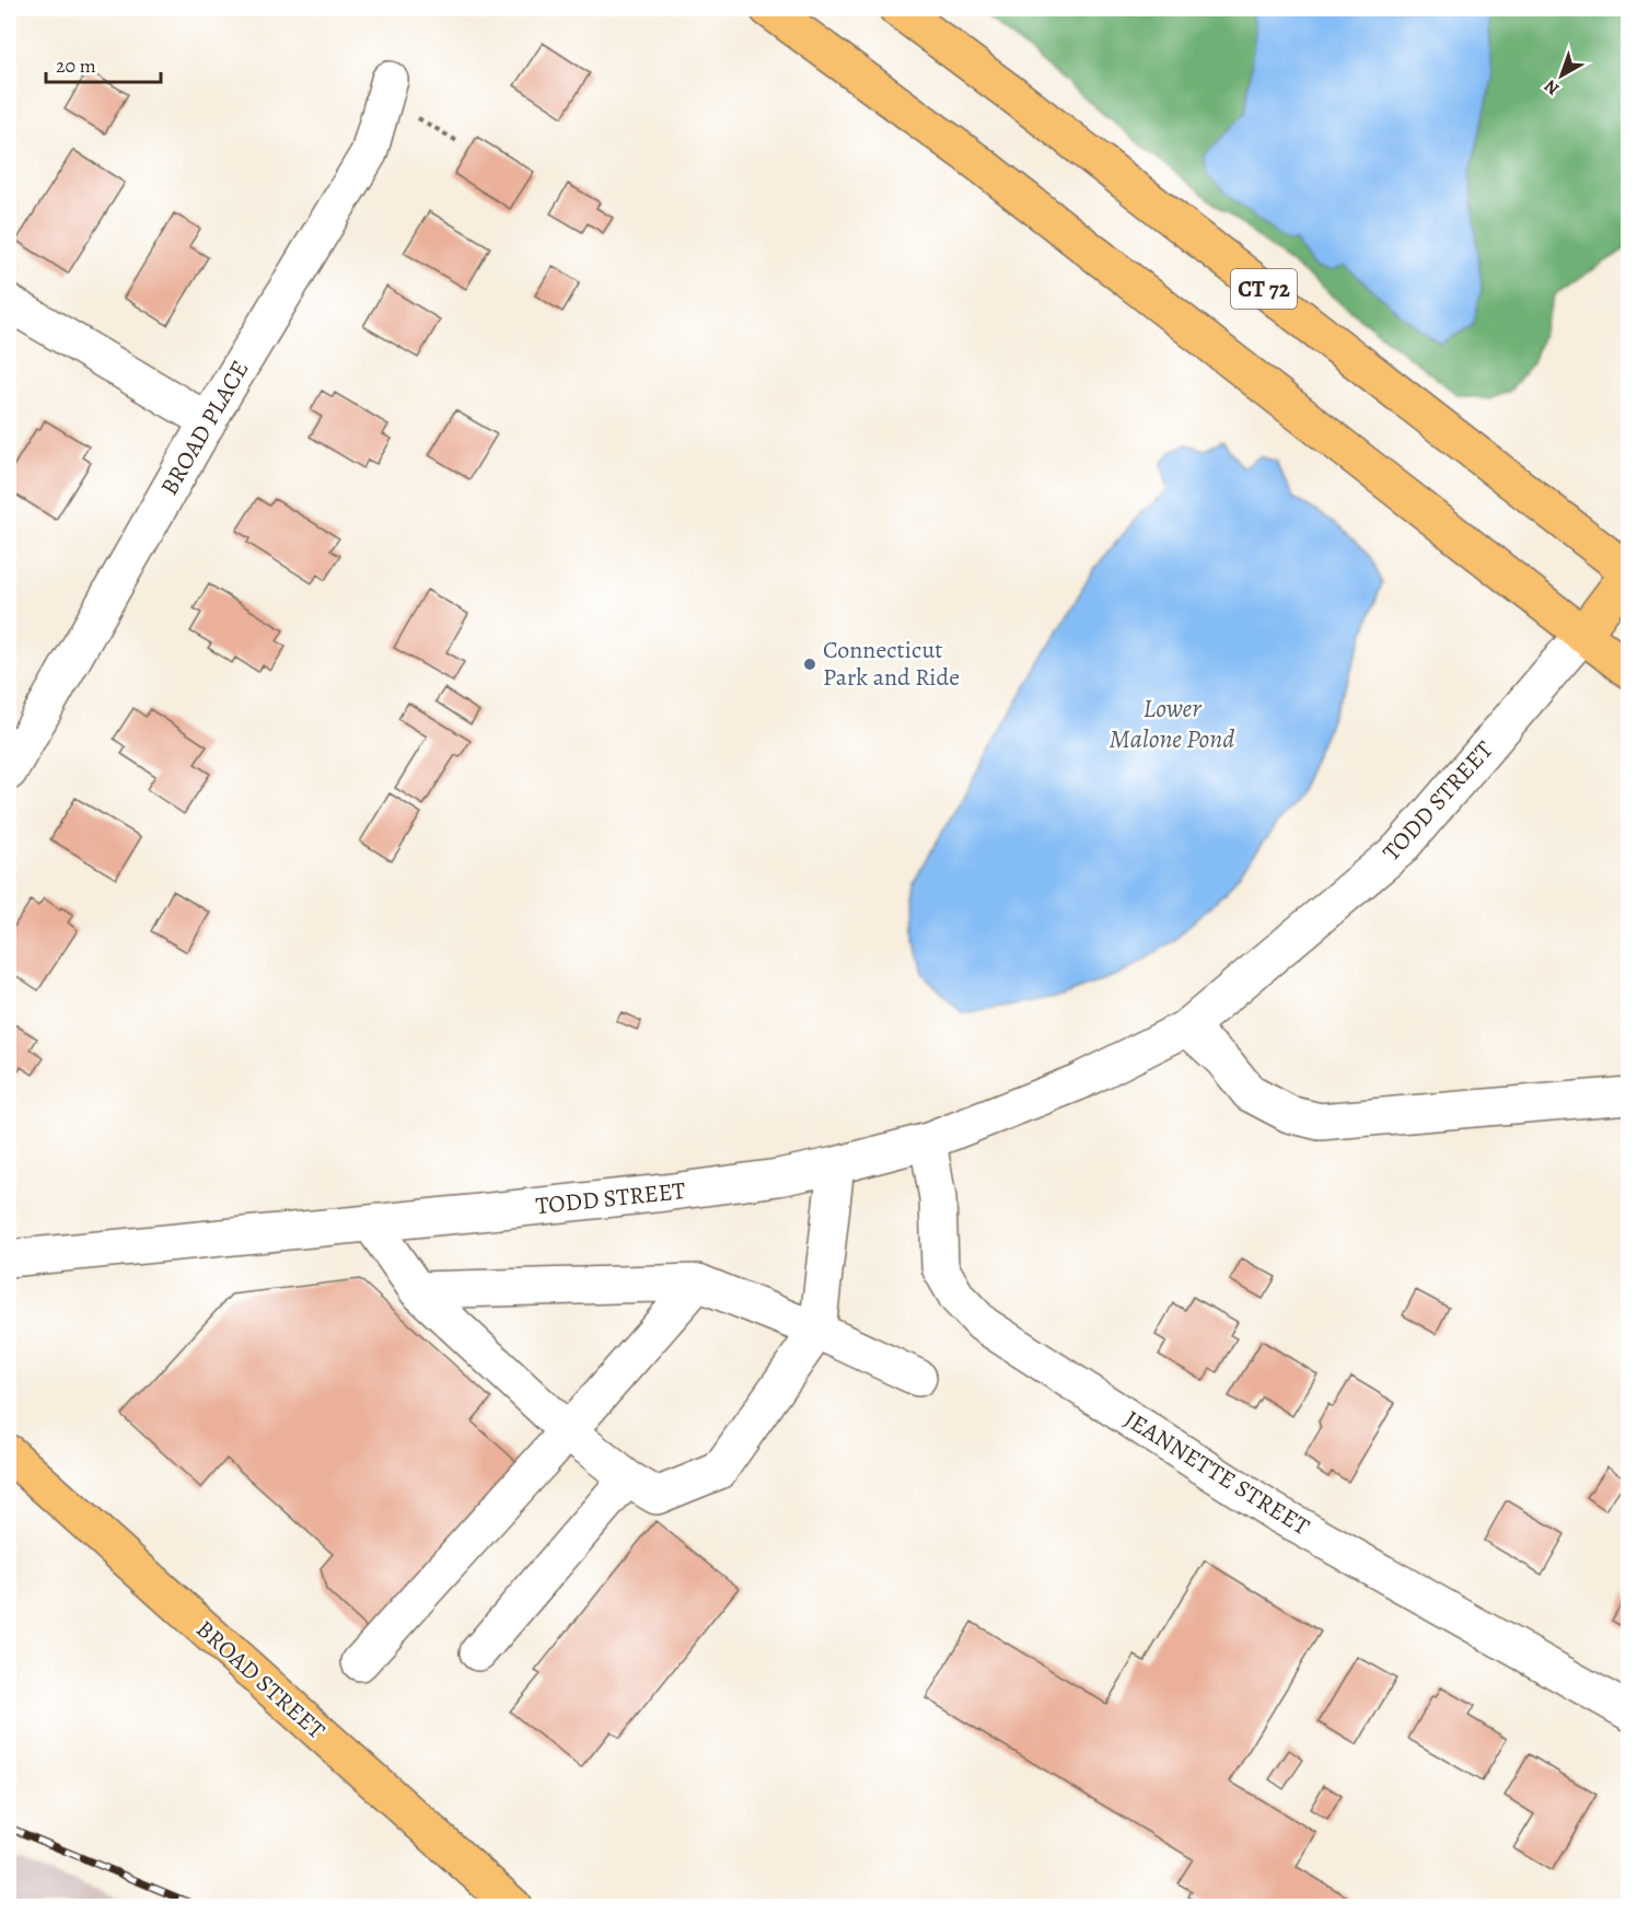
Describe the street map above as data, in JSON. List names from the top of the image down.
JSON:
{
  "streets": {
    "main road": ["CT 72", "BROAD STREET"],
    "street": ["BROAD PLACE", "TODD STREET", "JEANNETTE STREET"]
  },
  "crossings": [
    ["TODD STREET", "JEANNETTE STREET"]
  ],
  "water": ["Lower Malone Pond"],
  "places": ["Connecticut Park and Ride"],
  "scale_bar": "20 m",
  "north": "bottom left"
}
